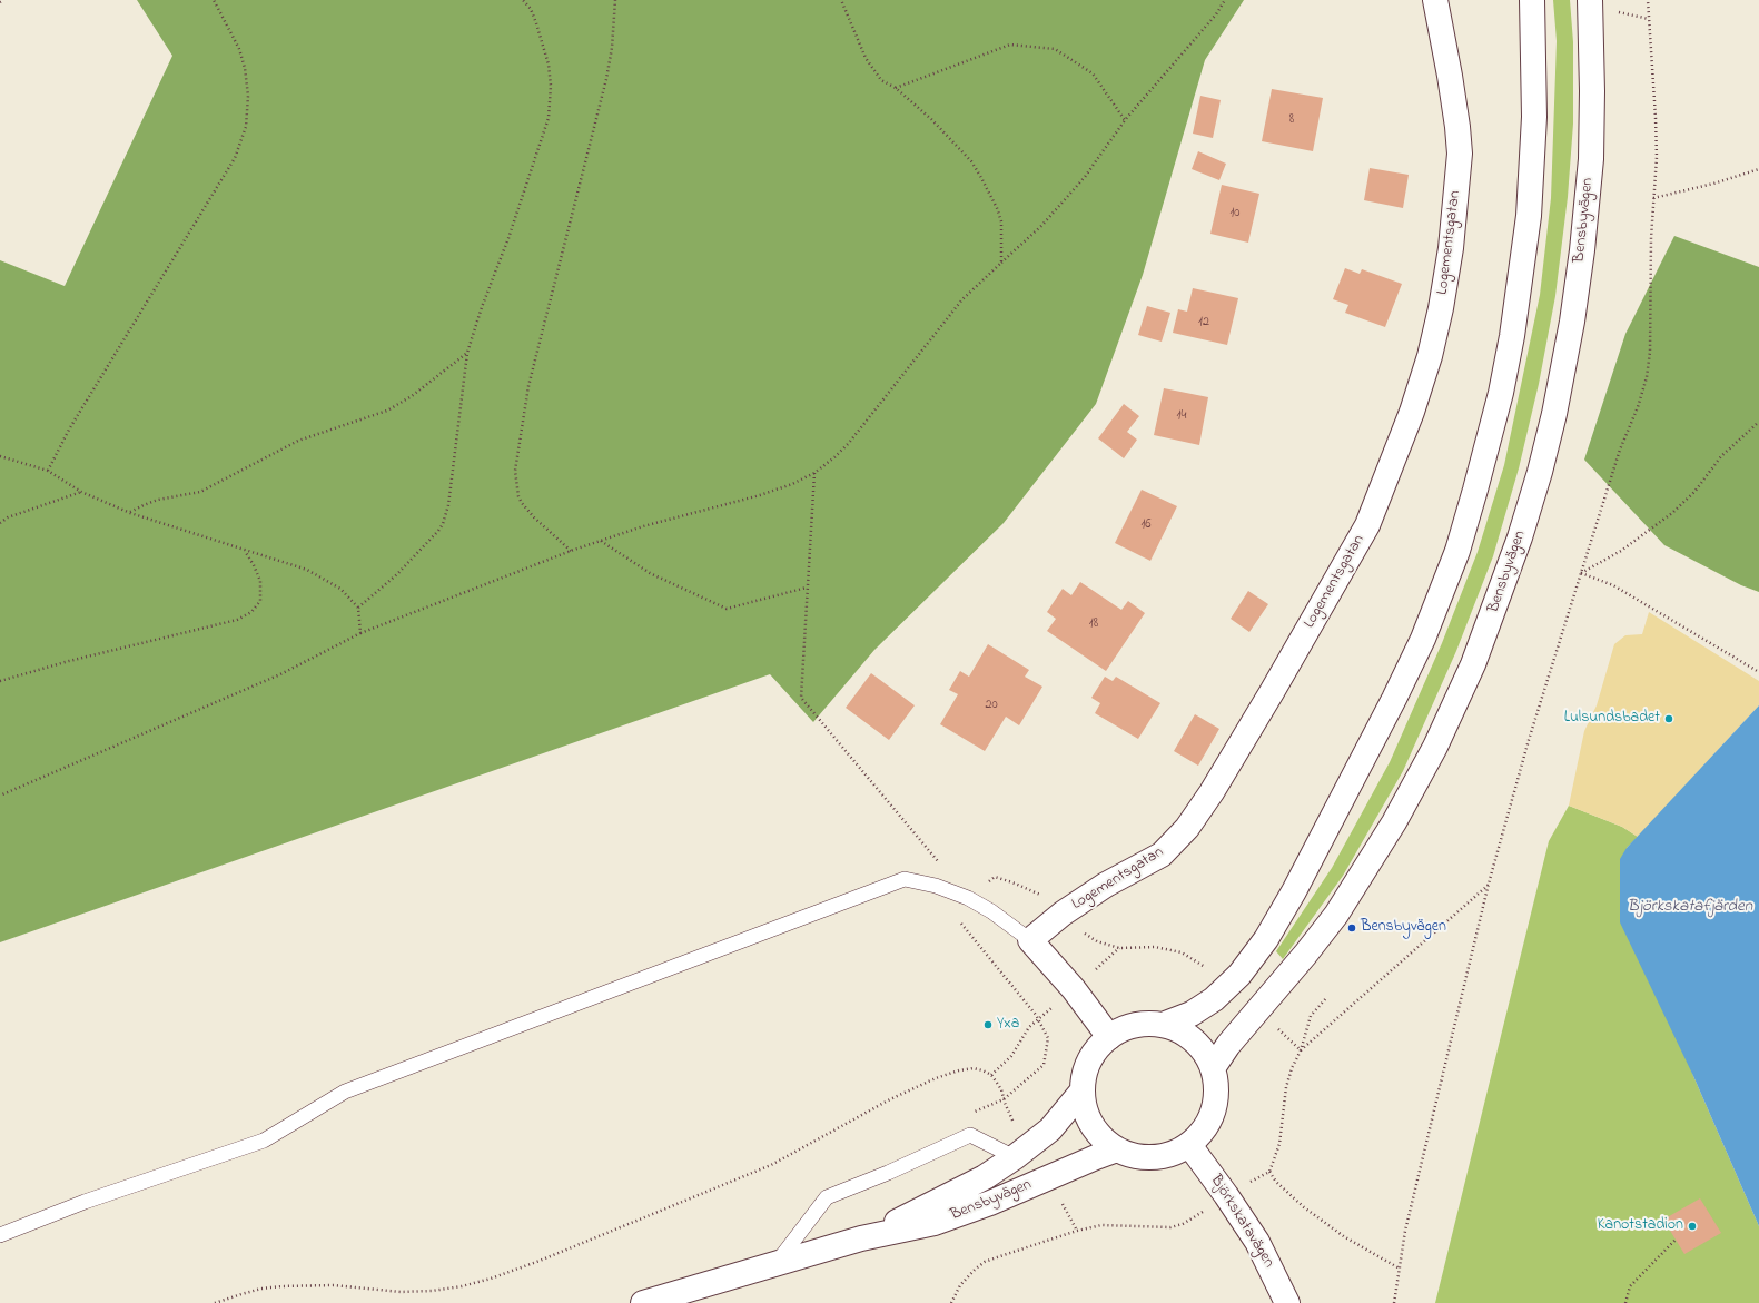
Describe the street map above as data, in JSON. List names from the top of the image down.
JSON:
{
  "streets": {
    "main road": ["Bensbyvägen", "Logementsgatan", "Björkskatavägen"]
  },
  "crossings": [
    ["Bensbyvägen", "Björkskatavägen"]
  ],
  "water": ["Björkskatafjärden"],
  "places": [
    "Lulsundsbadet",
    "Bensbyvägen",
    "Yxa",
    "Kanotstadion"
  ],
  "house_numbers": [
    "8",
    "10",
    "12",
    "14",
    "16",
    "18",
    "20"
  ]
}
